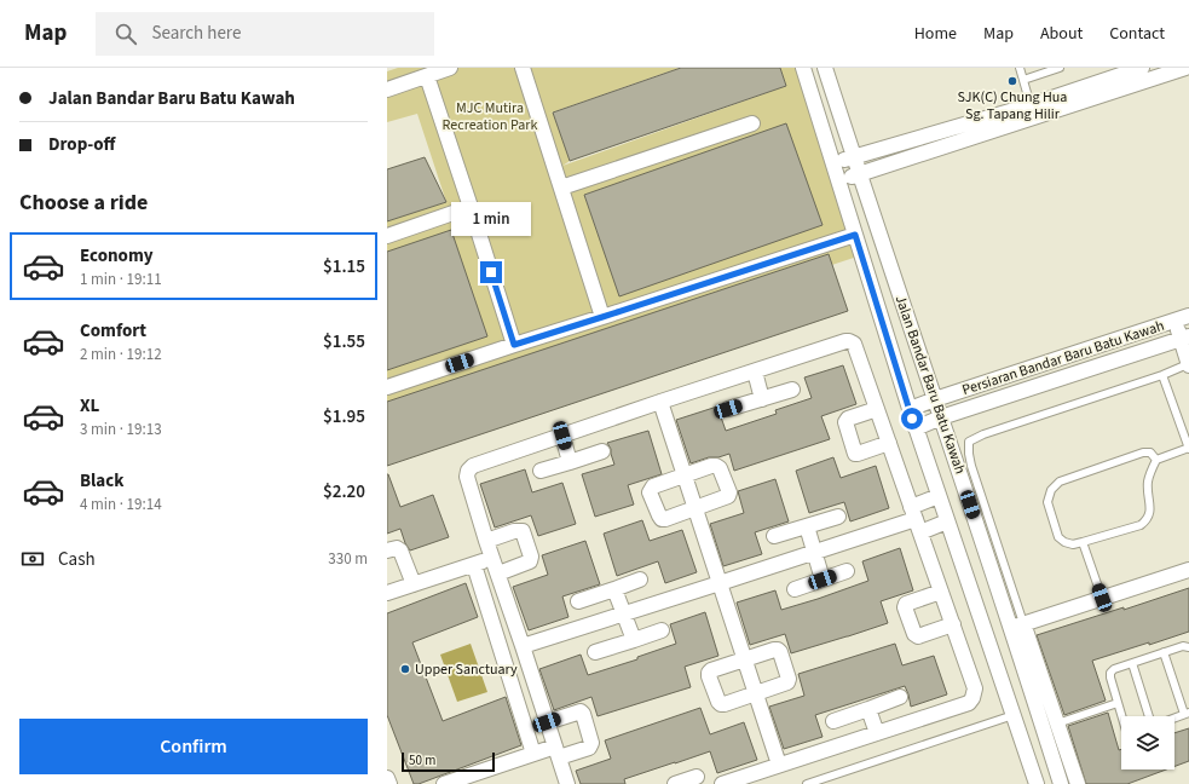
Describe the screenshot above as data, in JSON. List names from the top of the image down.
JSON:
{
  "streets": {
    "street": ["Persiaran Bandar Baru Batu Kawah", "Jalan Bandar Baru Batu Kawah"]
  },
  "crossings": [
    ["Persiaran Bandar Baru Batu Kawah", "Jalan Bandar Baru Batu Kawah"]
  ],
  "parks": ["MJC Mutira Recreation Park"],
  "places": ["SJK(C) Chung Hua Sg. Tapang Hilir", "Upper Sanctuary"],
  "scale_bar": "50 m",
  "page": {
    "header": "Map",
    "search": "Search here",
    "nav": [
      "Home",
      "Map",
      "About",
      "Contact"
    ],
    "banner": ["Jalan Bandar Baru Batu Kawah", "Drop-off"],
    "heading": "Choose a ride",
    "bubble": "1 min",
    "list": [
      {
        "name": "Economy",
        "note": "1 min · 19:11",
        "value": "$1.15"
      },
      {
        "name": "Comfort",
        "note": "2 min · 19:12",
        "value": "$1.55"
      },
      {
        "name": "XL",
        "note": "3 min · 19:13",
        "value": "$1.95"
      },
      {
        "name": "Black",
        "note": "4 min · 19:14",
        "value": "$2.20"
      }
    ],
    "pay": ["Cash", "330 m"],
    "buttons": "Confirm",
    "scale": "50 m"
  }
}
